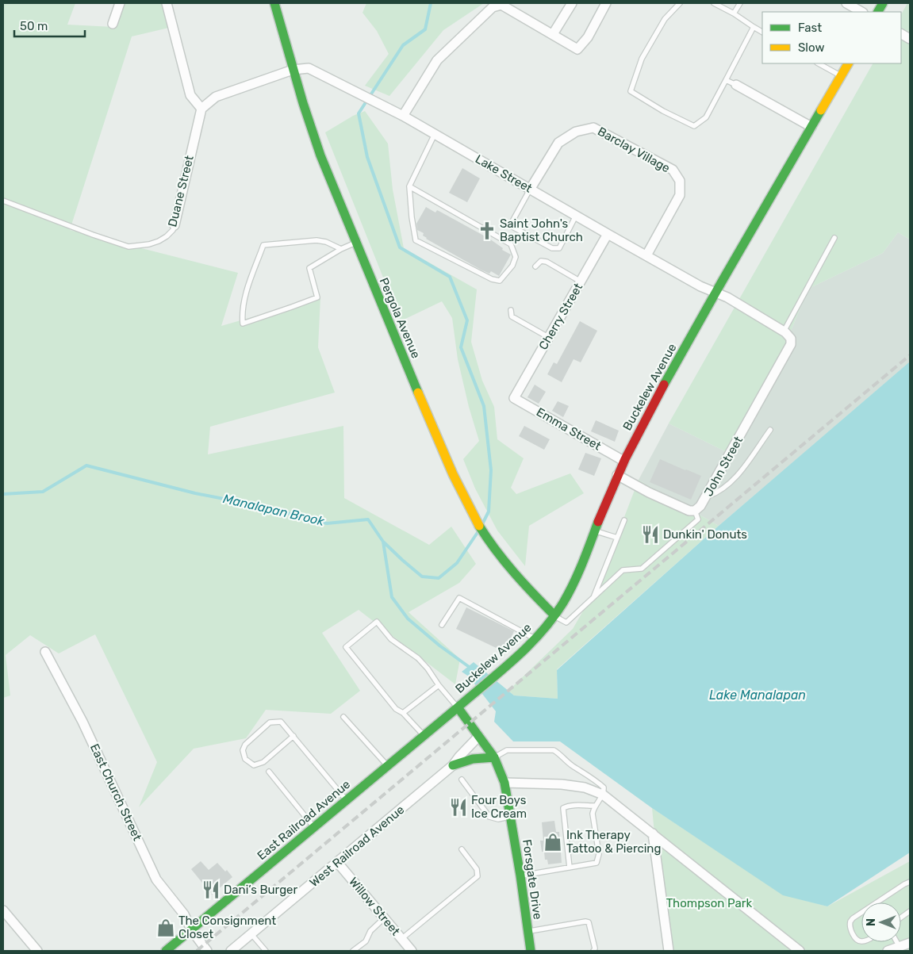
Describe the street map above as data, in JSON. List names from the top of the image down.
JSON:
{
  "streets": {
    "main road": [
      "Pergola Avenue",
      "Buckelew Avenue",
      "East Railroad Avenue",
      "Forsgate Drive"
    ],
    "street": [
      "Barclay Village",
      "Lake Street",
      "Duane Street",
      "Cherry Street",
      "Emma Street",
      "John Street",
      "East Church Street",
      "West Railroad Avenue",
      "Willow Street"
    ]
  },
  "crossings": [
    ["Barclay Village", "Lake Street"],
    ["Lake Street", "Duane Street"],
    ["Lake Street", "Cherry Street"],
    ["Lake Street", "Pergola Avenue"],
    ["Lake Street", "Buckelew Avenue"],
    ["Lake Street", "John Street"],
    ["Cherry Street", "Emma Street"],
    ["Pergola Avenue", "Buckelew Avenue"],
    ["Buckelew Avenue", "Emma Street"],
    ["Buckelew Avenue", "East Railroad Avenue"],
    ["Buckelew Avenue", "Forsgate Drive"],
    ["East Church Street", "East Railroad Avenue"],
    ["East Railroad Avenue", "Forsgate Drive"],
    ["West Railroad Avenue", "Forsgate Drive"],
    ["West Railroad Avenue", "Willow Street"]
  ],
  "water": ["Manalapan Brook", "Lake Manalapan"],
  "parks": ["Thompson Park"],
  "places": {
    "church": ["Saint John's Baptist Church"],
    "restaurant": ["Dunkin' Donuts", "Four Boys Ice Cream", "Dani’s Burger"],
    "shop": ["Ink Therapy Tattoo & Piercing", "The Consignment Closet"]
  },
  "legend": ["Fast", "Slow"],
  "scale_bar": "50 m",
  "north": "left"
}
